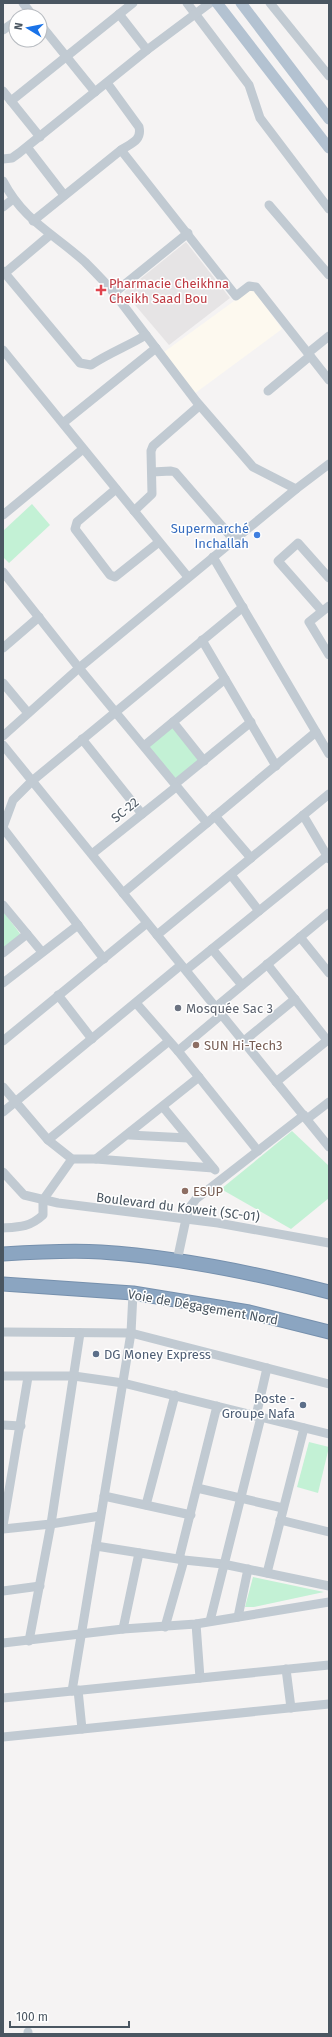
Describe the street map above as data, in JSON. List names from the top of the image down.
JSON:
{
  "streets": {
    "highway": ["Voie de Dégagement Nord"],
    "street": ["SC-22", "Boulevard du Koweit (SC-01)"]
  },
  "places": {
    "health": ["Pharmacie Cheikhna Cheikh Saad Bou"],
    "other": [
      "Supermarché Inchallah",
      "Mosquée Sac 3",
      "SUN Hi-Tech3",
      "ESUP",
      "DG Money Express",
      "Poste - Groupe Nafa"
    ]
  },
  "scale_bar": "100 m",
  "north": "left"
}
